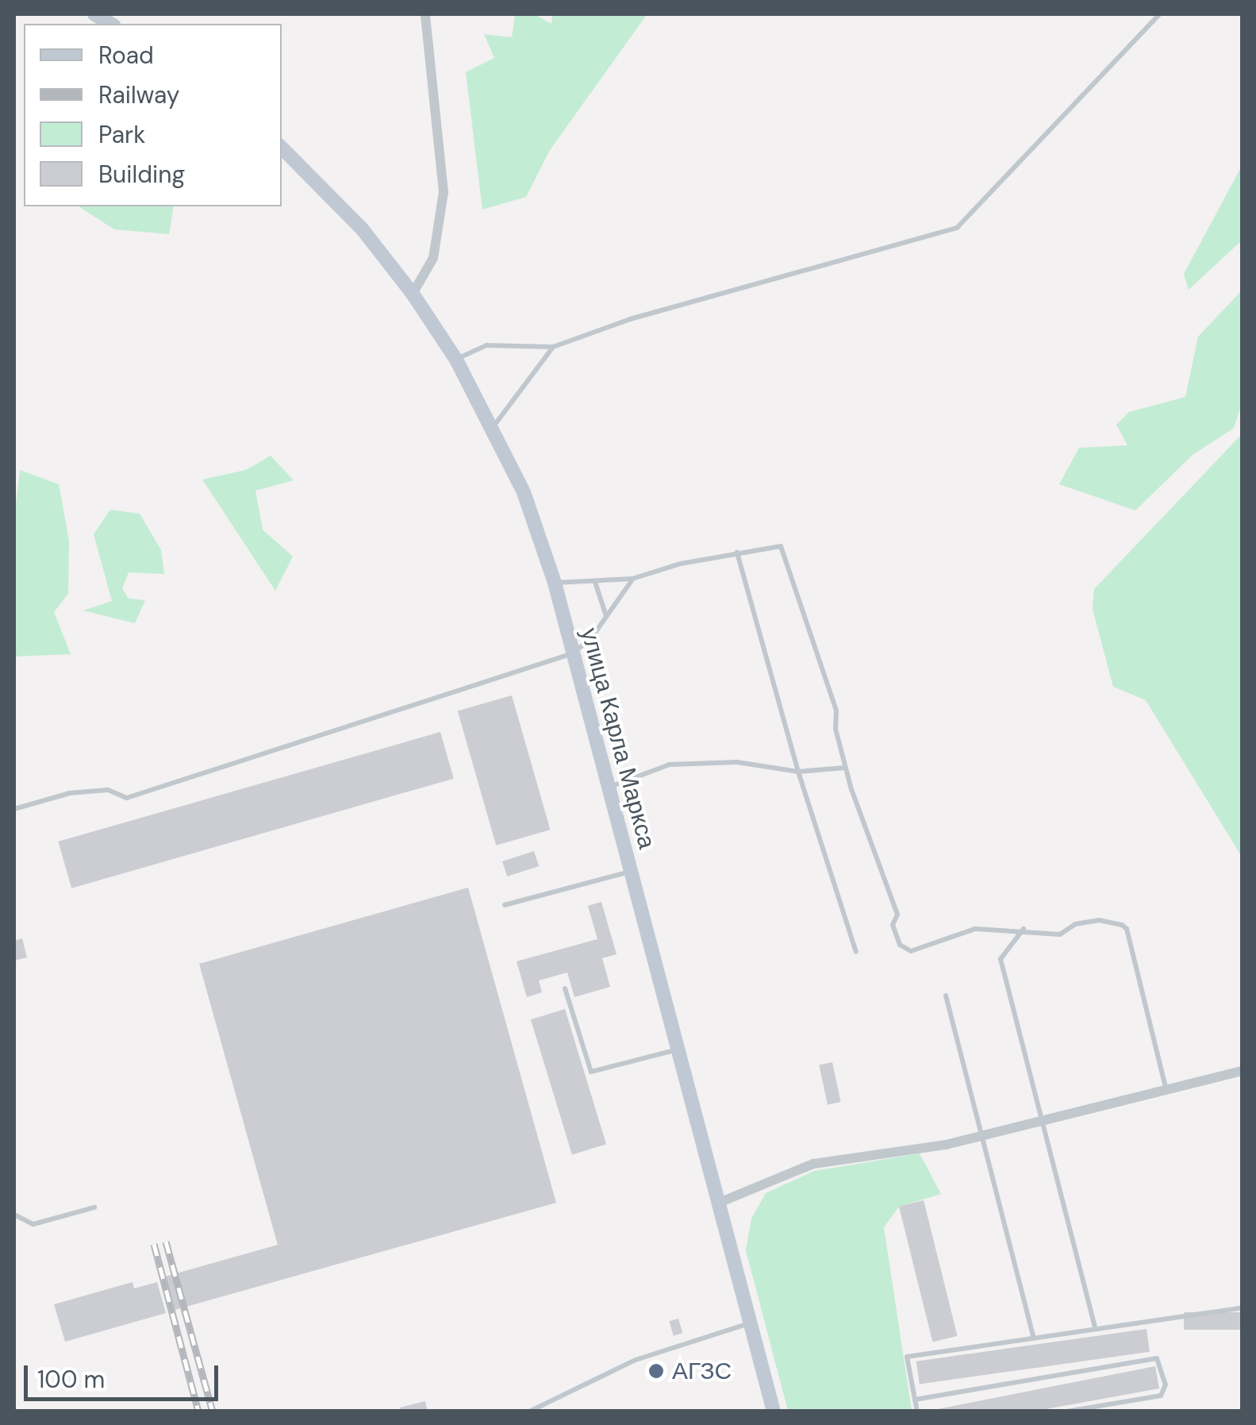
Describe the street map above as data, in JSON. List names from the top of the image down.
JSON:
{
  "streets": {
    "main road": ["улица Карла Маркса"]
  },
  "places": ["АГЗС"],
  "legend": [
    "Road",
    "Railway",
    "Park",
    "Building"
  ],
  "scale_bar": "100 m"
}
